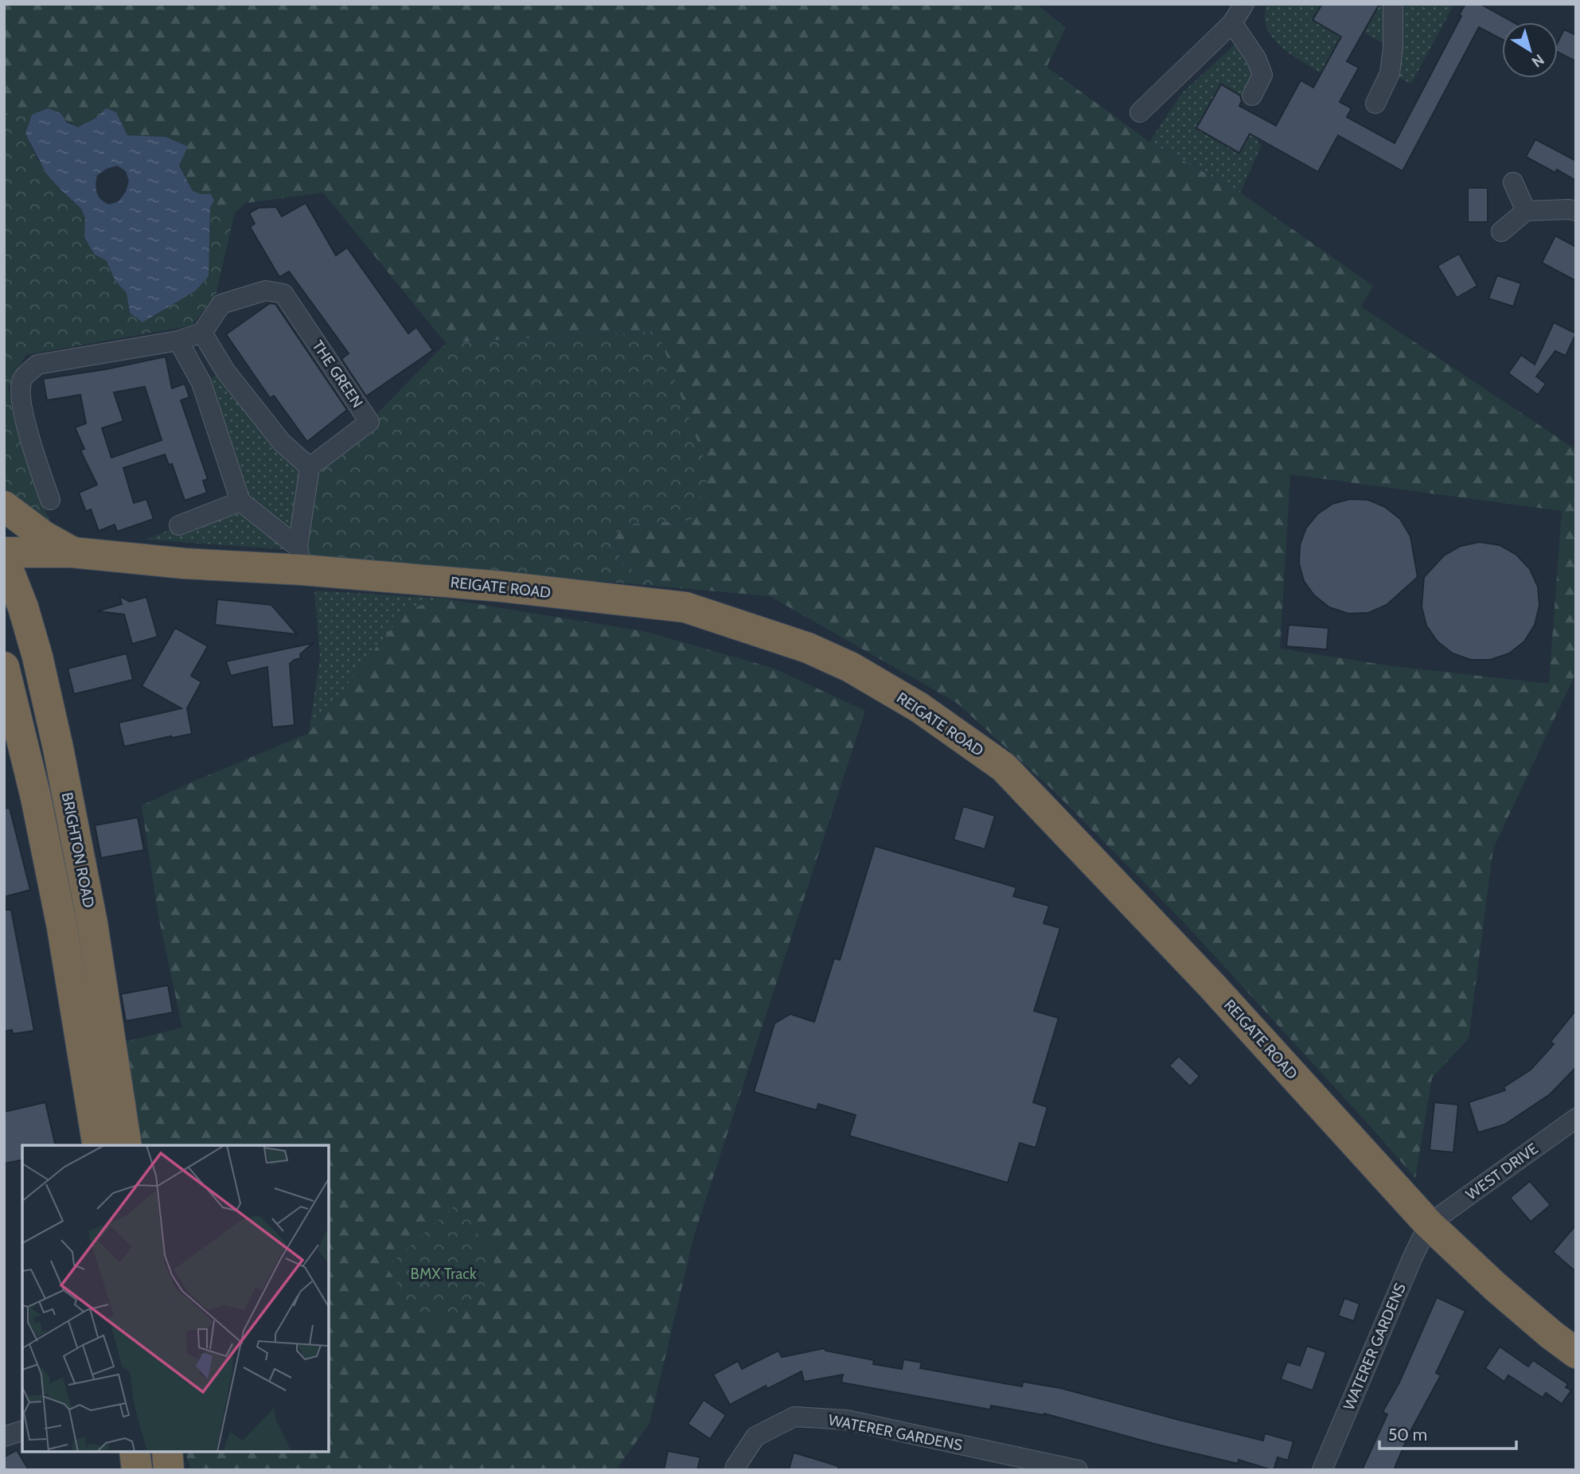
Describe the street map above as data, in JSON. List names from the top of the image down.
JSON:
{
  "streets": {
    "highway": ["REIGATE ROAD", "BRIGHTON ROAD"],
    "street": ["THE GREEN", "WEST DRIVE", "WATERER GARDENS"]
  },
  "crossings": [
    ["REIGATE ROAD", "WEST DRIVE"],
    ["REIGATE ROAD", "WATERER GARDENS"],
    ["WEST DRIVE", "WATERER GARDENS"]
  ],
  "parks": ["BMX Track"],
  "scale_bar": "50 m",
  "north": "bottom right"
}
